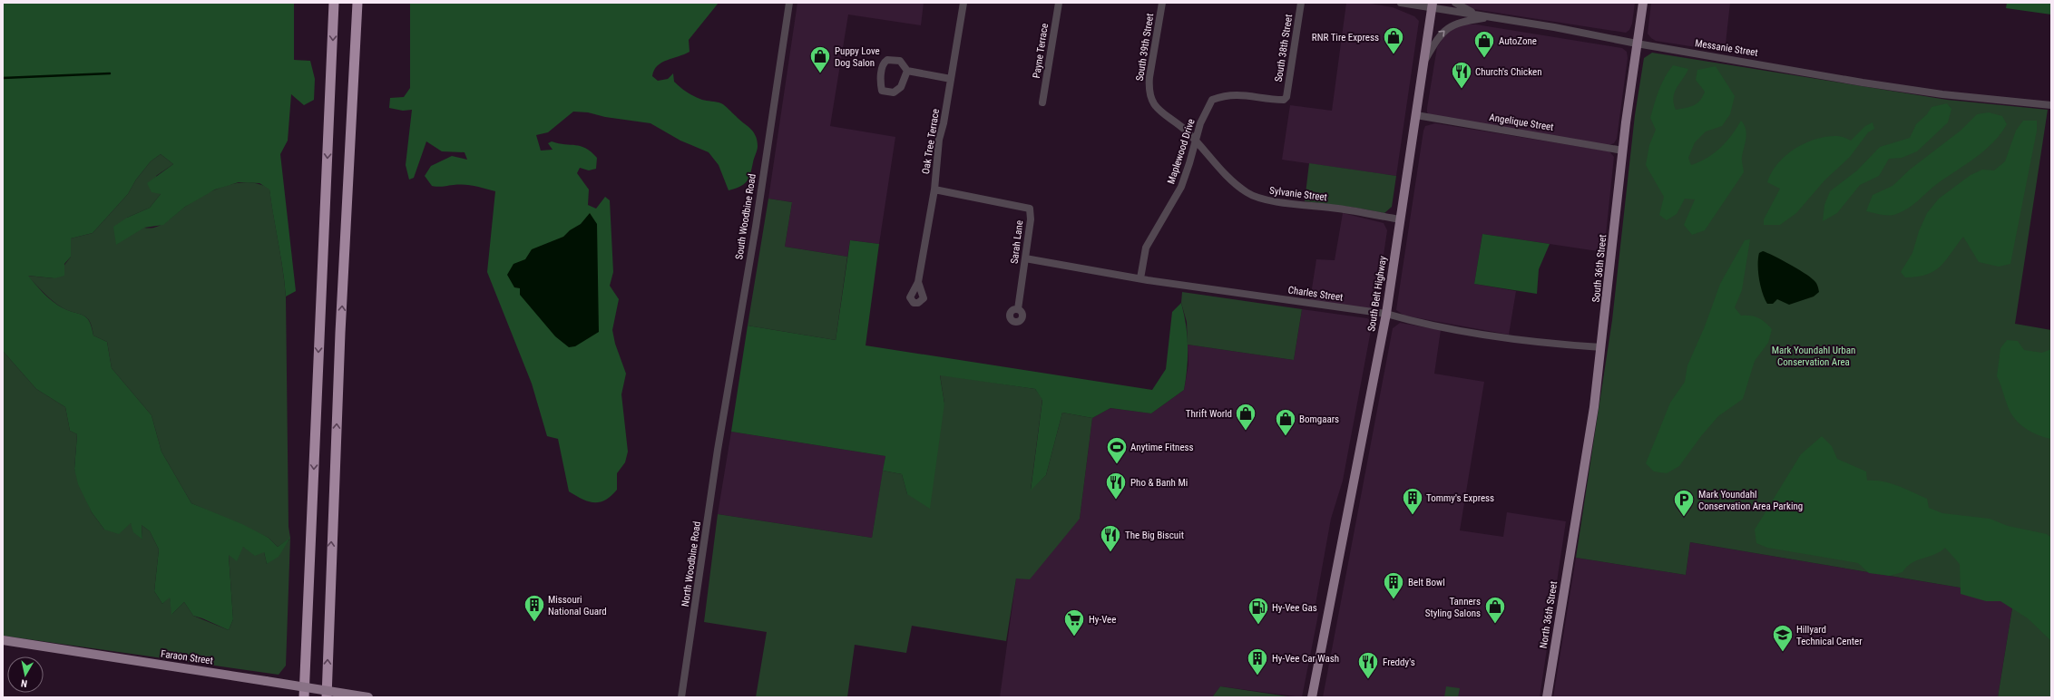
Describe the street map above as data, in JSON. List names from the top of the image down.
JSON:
{
  "streets": {
    "main road": [
      "South 36th Street",
      "South Belt Highway",
      "North 36th Street",
      "Faraon Street"
    ],
    "street": [
      "South 39th Street",
      "South 38th Street",
      "Messanie Street",
      "Payne Terrace",
      "Angelique Street",
      "Oak Tree Terrace",
      "Maplewood Drive",
      "Sylvanie Street",
      "South Woodbine Road",
      "Sarah Lane",
      "Charles Street",
      "North Woodbine Road"
    ]
  },
  "crossings": [
    ["South 39th Street", "Maplewood Drive"],
    ["South 39th Street", "Sylvanie Street"],
    ["South 38th Street", "Maplewood Drive"],
    ["Messanie Street", "South 36th Street"],
    ["Messanie Street", "South Belt Highway"],
    ["Angelique Street", "South 36th Street"],
    ["Angelique Street", "South Belt Highway"],
    ["Oak Tree Terrace", "Sarah Lane"],
    ["Maplewood Drive", "Sylvanie Street"],
    ["Maplewood Drive", "Charles Street"],
    ["Sylvanie Street", "South Belt Highway"],
    ["South Woodbine Road", "North Woodbine Road"],
    ["Sarah Lane", "Charles Street"],
    ["South 36th Street", "Charles Street"],
    ["South 36th Street", "North 36th Street"],
    ["Charles Street", "South Belt Highway"]
  ],
  "parks": ["Mark Youndahl Urban Conservation Area"],
  "places": {
    "shop": [
      "RNR Tire Express",
      "AutoZone",
      "Puppy Love Dog Salon",
      "Thrift World",
      "Bomgaars",
      "Tanners Styling Salons"
    ],
    "restaurant": [
      "Church's Chicken",
      "Pho & Banh Mi",
      "The Big Biscuit",
      "Freddy's"
    ],
    "sports": ["Anytime Fitness"],
    "building": [
      "Tommy's Express",
      "Belt Bowl",
      "Missouri National Guard",
      "Hy-Vee Car Wash"
    ],
    "parking": ["Mark Youndahl Conservation Area Parking"],
    "fuel station": ["Hy-Vee Gas"],
    "supermarket": ["Hy-Vee"],
    "school or university": ["Hillyard Technical Center"]
  },
  "north": "bottom"
}
